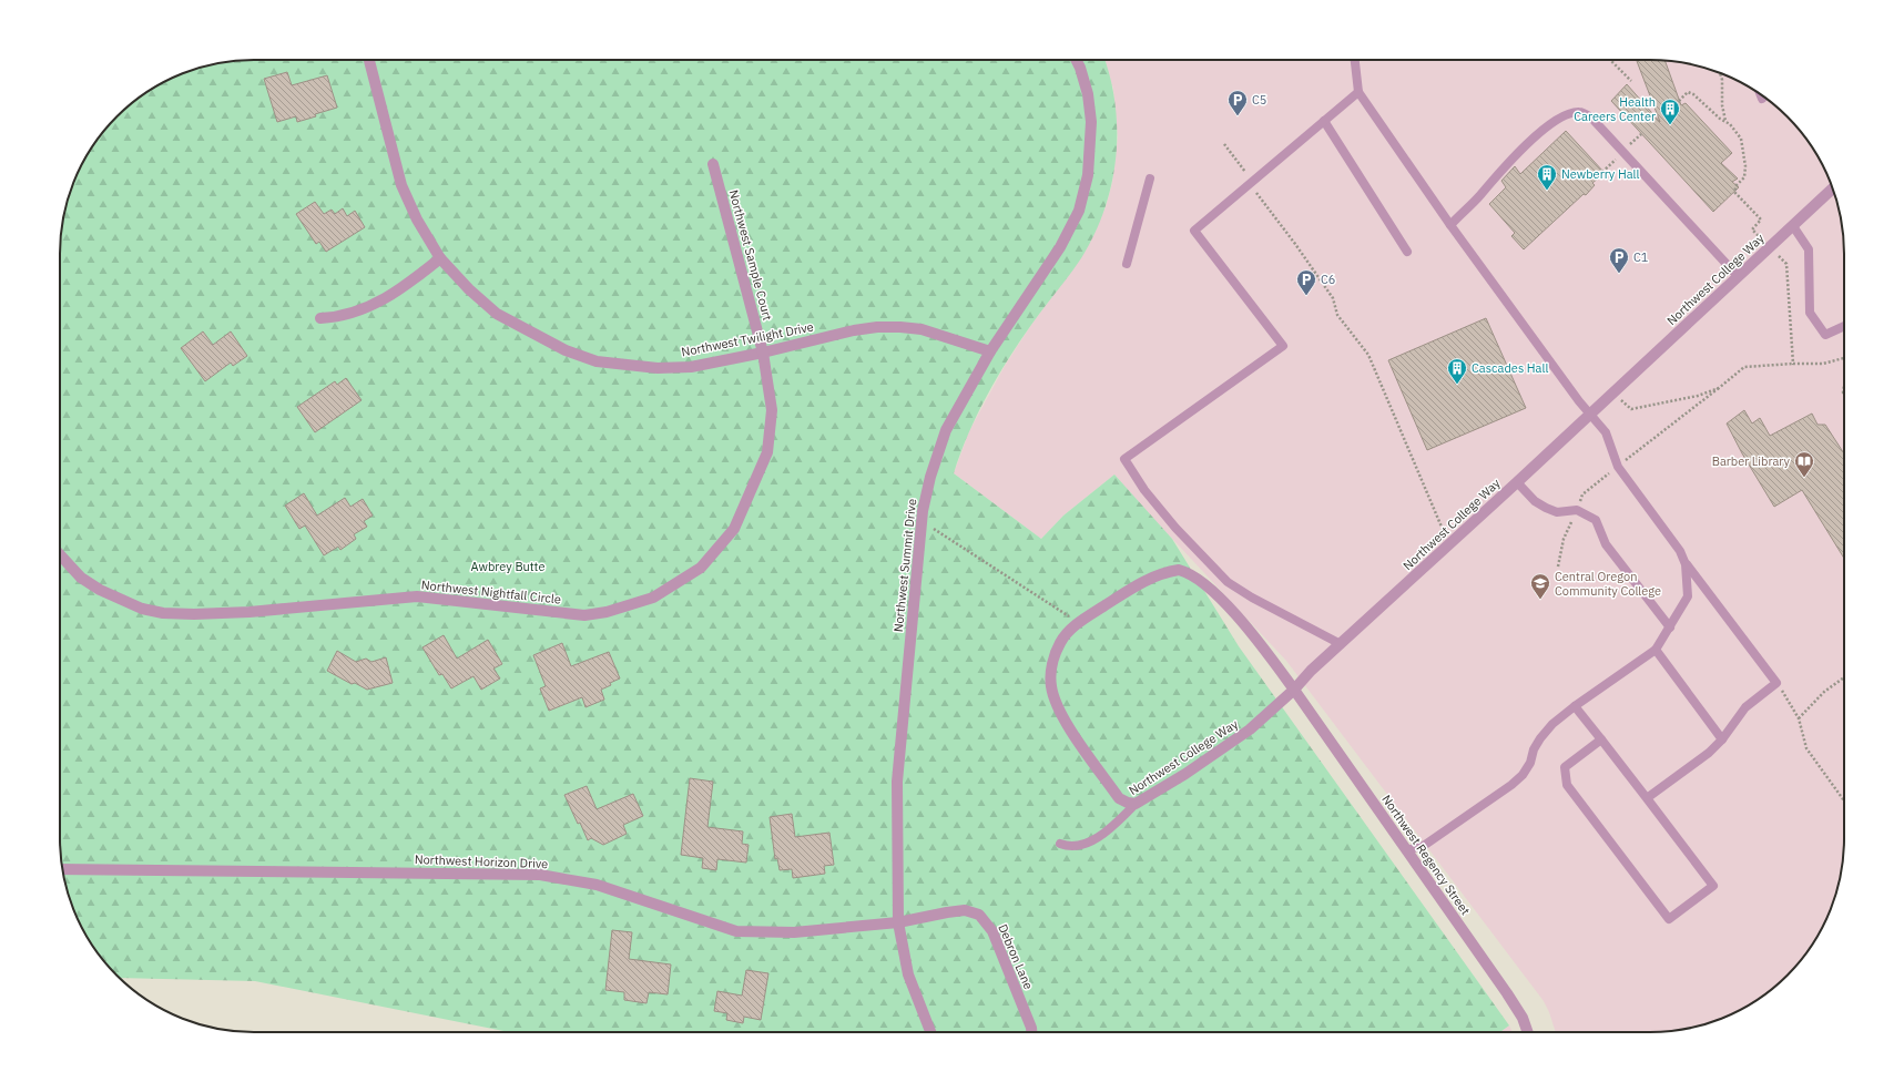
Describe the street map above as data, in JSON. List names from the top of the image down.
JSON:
{
  "streets": {
    "street": [
      "Northwest Sample Court",
      "Northwest College Way",
      "Northwest Twilight Drive",
      "Northwest Summit Drive",
      "Northwest Nightfall Circle",
      "Northwest Regency Street",
      "Northwest Horizon Drive",
      "Debron Lane"
    ]
  },
  "crossings": [
    ["Northwest Sample Court", "Northwest Twilight Drive"],
    ["Northwest Sample Court", "Northwest Nightfall Circle"],
    ["Northwest College Way", "Northwest Regency Street"],
    ["Northwest Twilight Drive", "Northwest Summit Drive"],
    ["Northwest Twilight Drive", "Northwest Nightfall Circle"],
    ["Northwest Summit Drive", "Northwest Horizon Drive"],
    ["Northwest Summit Drive", "Debron Lane"],
    ["Northwest Horizon Drive", "Debron Lane"]
  ],
  "parks": ["Awbrey Butte"],
  "places": {
    "parking": ["C5", "C1", "C6"],
    "building": ["Health Careers Center", "Newberry Hall", "Cascades Hall"],
    "library": ["Barber Library"],
    "school or university": ["Central Oregon Community College"]
  }
}
